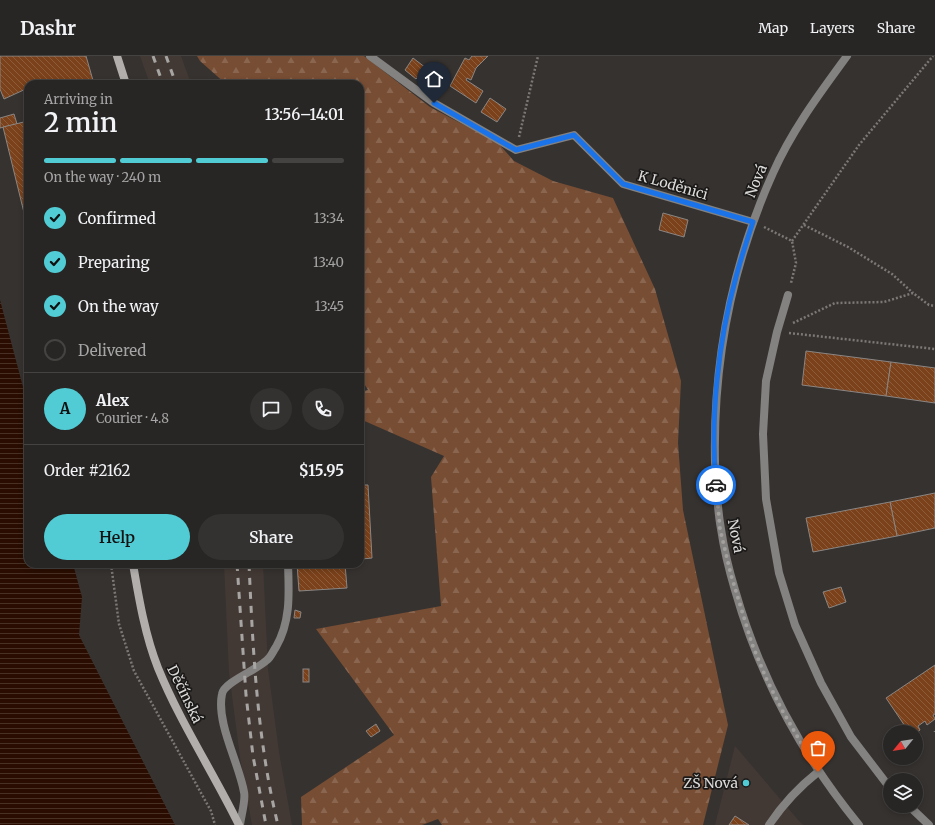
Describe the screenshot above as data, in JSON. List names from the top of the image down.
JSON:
{
  "streets": {
    "main road": ["Děčínská"],
    "street": ["Nová", "K Loděnici"]
  },
  "crossings": [
    ["Nová", "K Loděnici"]
  ],
  "places": ["ZŠ Nová"],
  "north": "bottom left",
  "page": {
    "header": "Dashr",
    "nav": ["Map", "Layers", "Share"],
    "heading": ["2 min", "Arriving in", "13:56–14:01"],
    "panel": [
      "Alex",
      "Courier · 4.8",
      "Order #2162",
      "$15.95"
    ],
    "bar": "On the way · 240 m",
    "list": [
      ["Confirmed", "13:34"],
      ["Preparing", "13:40"],
      ["On the way", "13:45"],
      "Delivered"
    ],
    "round": "A",
    "buttons": ["Help", "Share"]
  }
}
